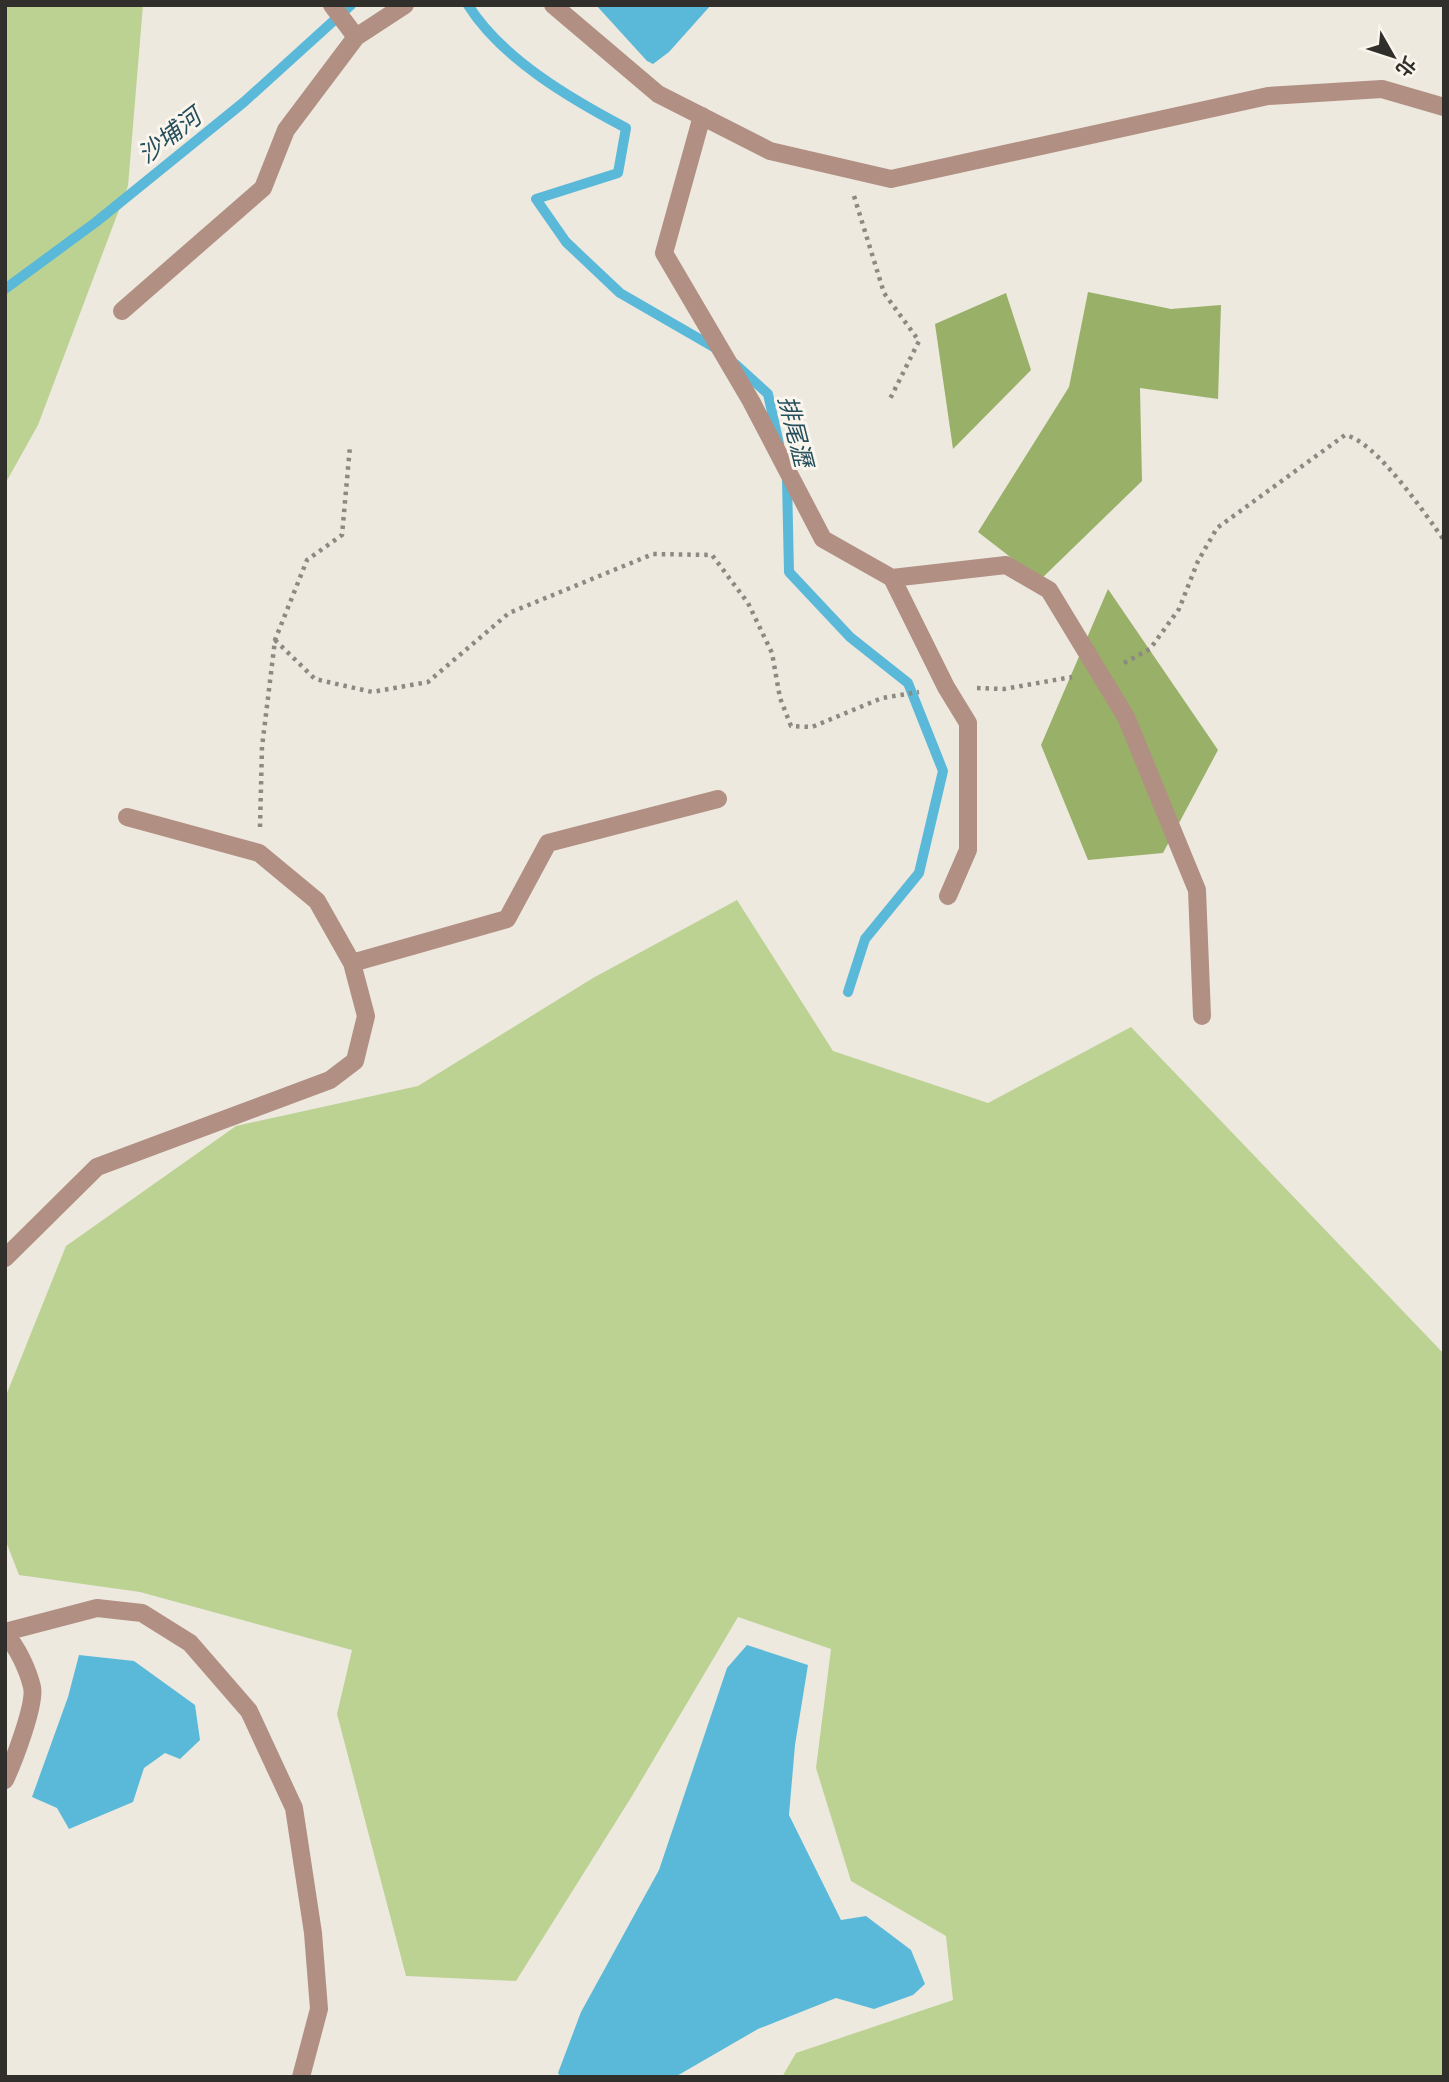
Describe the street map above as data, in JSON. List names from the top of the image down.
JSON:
{
  "water": ["沙埔河", "排尾瀝"],
  "north": "bottom right"
}
